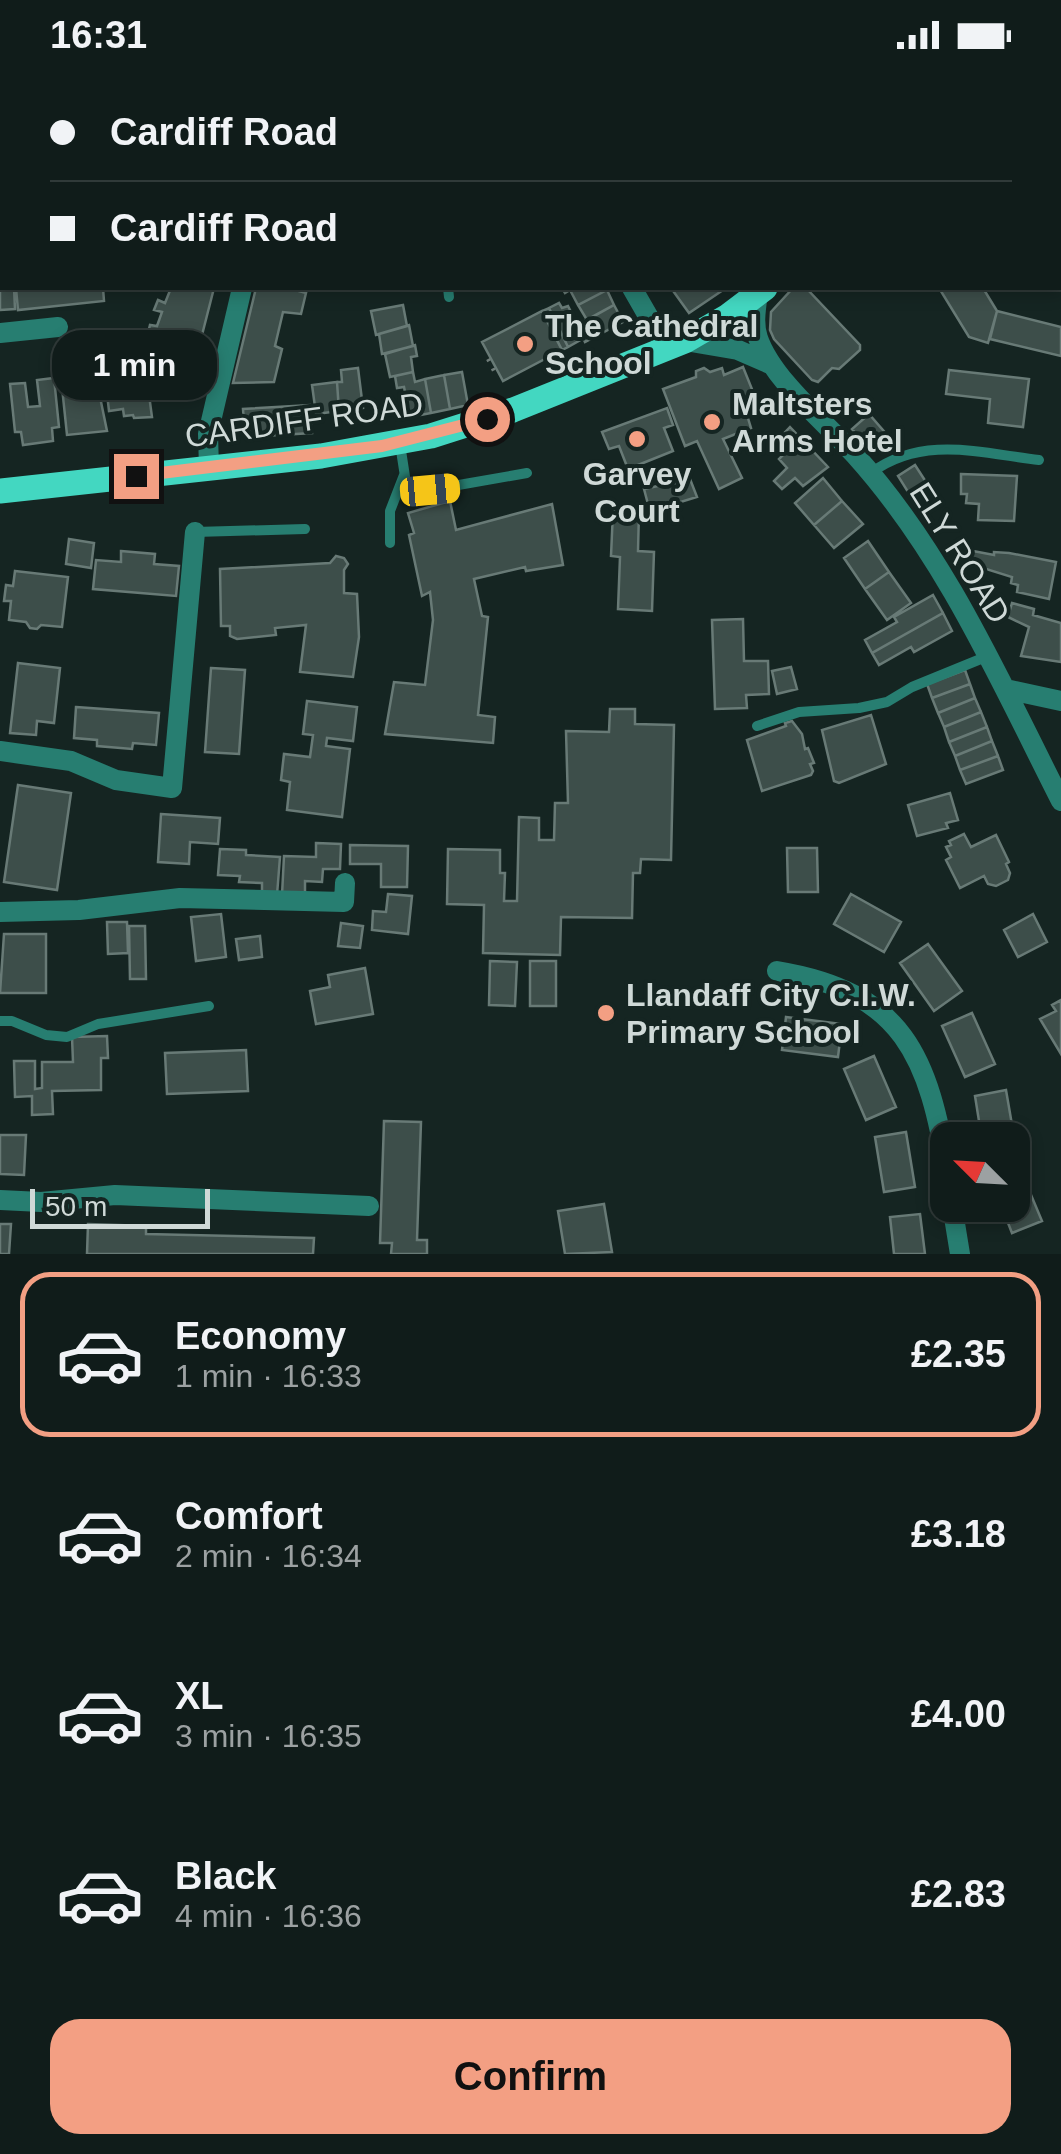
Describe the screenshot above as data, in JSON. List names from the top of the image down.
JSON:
{
  "streets": {
    "main road": ["CARDIFF ROAD"],
    "street": ["ELY ROAD"]
  },
  "crossings": [
    ["CARDIFF ROAD", "ELY ROAD"]
  ],
  "places": [
    "The Cathedral School",
    "Maltsters Arms Hotel",
    "Garvey Court",
    "Llandaff City C.I.W. Primary School"
  ],
  "scale_bar": "50 m",
  "north": "top left",
  "page": {
    "status": "16:31",
    "banner": ["Cardiff Road", "Cardiff Road"],
    "bubble": "1 min",
    "scale": "50 m",
    "list": [
      {
        "name": "Economy",
        "note": "1 min · 16:33",
        "value": "£2.35"
      },
      {
        "name": "Comfort",
        "note": "2 min · 16:34",
        "value": "£3.18"
      },
      {
        "name": "XL",
        "note": "3 min · 16:35",
        "value": "£4.00"
      },
      {
        "name": "Black",
        "note": "4 min · 16:36",
        "value": "£2.83"
      }
    ],
    "buttons": "Confirm"
  }
}
